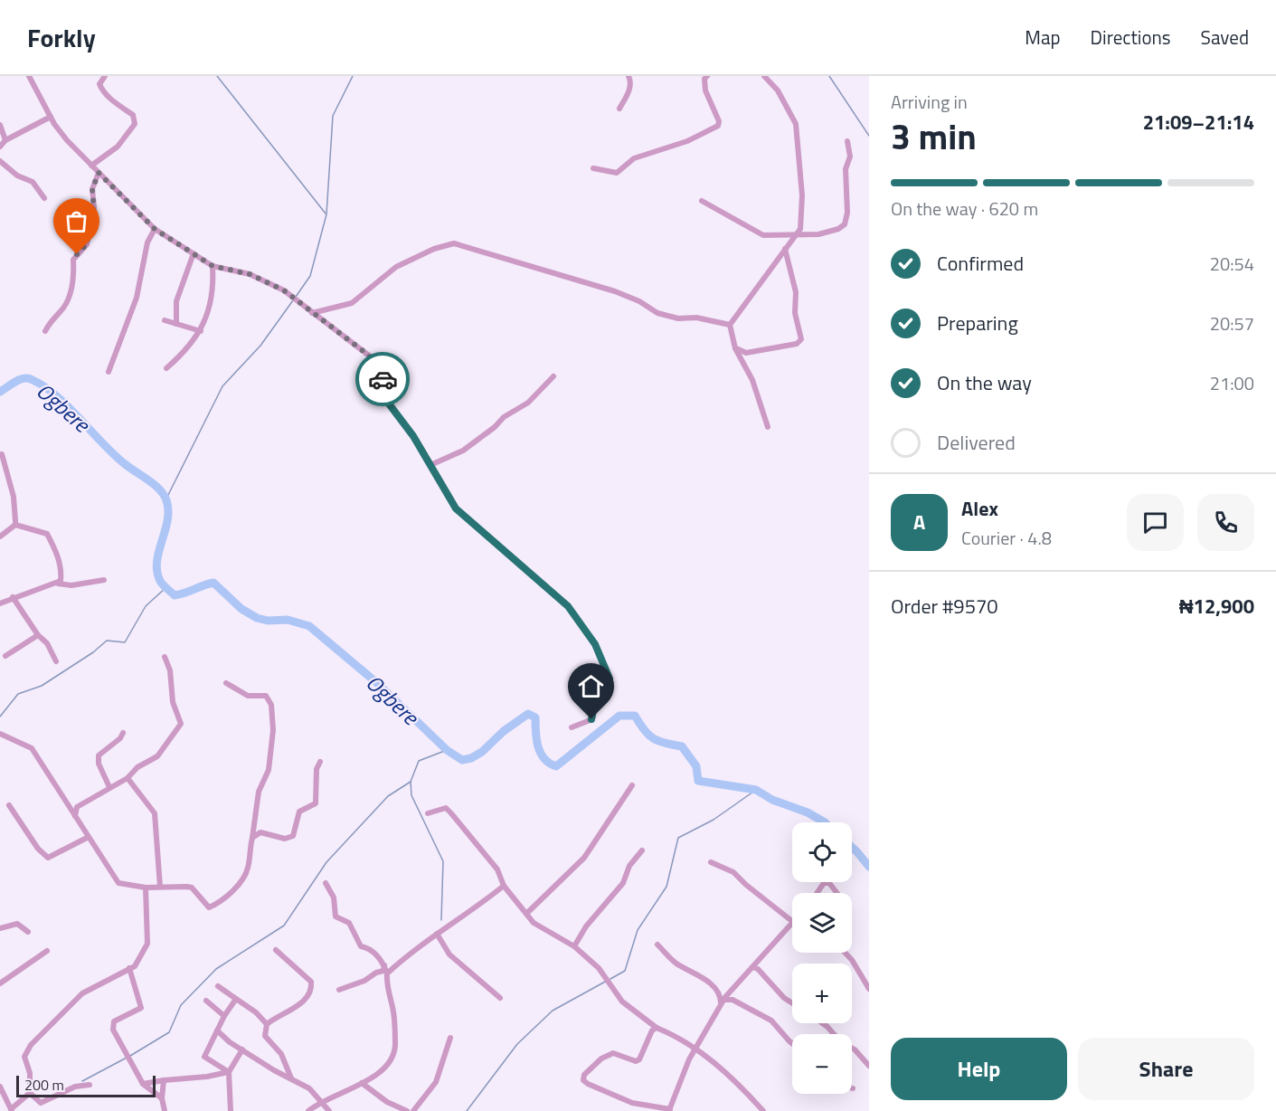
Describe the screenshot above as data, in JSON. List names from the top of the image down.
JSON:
{
  "water": ["Ogbere"],
  "scale_bar": "200 m",
  "page": {
    "header": "Forkly",
    "nav": ["Map", "Directions", "Saved"],
    "heading": ["3 min", "Arriving in", "21:09–21:14"],
    "panel": [
      "Alex",
      "Courier · 4.8",
      "Order #9570",
      "₦12,900"
    ],
    "bar": "On the way · 620 m",
    "list": [
      ["Confirmed", "20:54"],
      ["Preparing", "20:57"],
      ["On the way", "21:00"],
      "Delivered"
    ],
    "round": "A",
    "map_buttons": ["+", "−"],
    "buttons": ["Help", "Share"],
    "scale": "200 m"
  }
}
